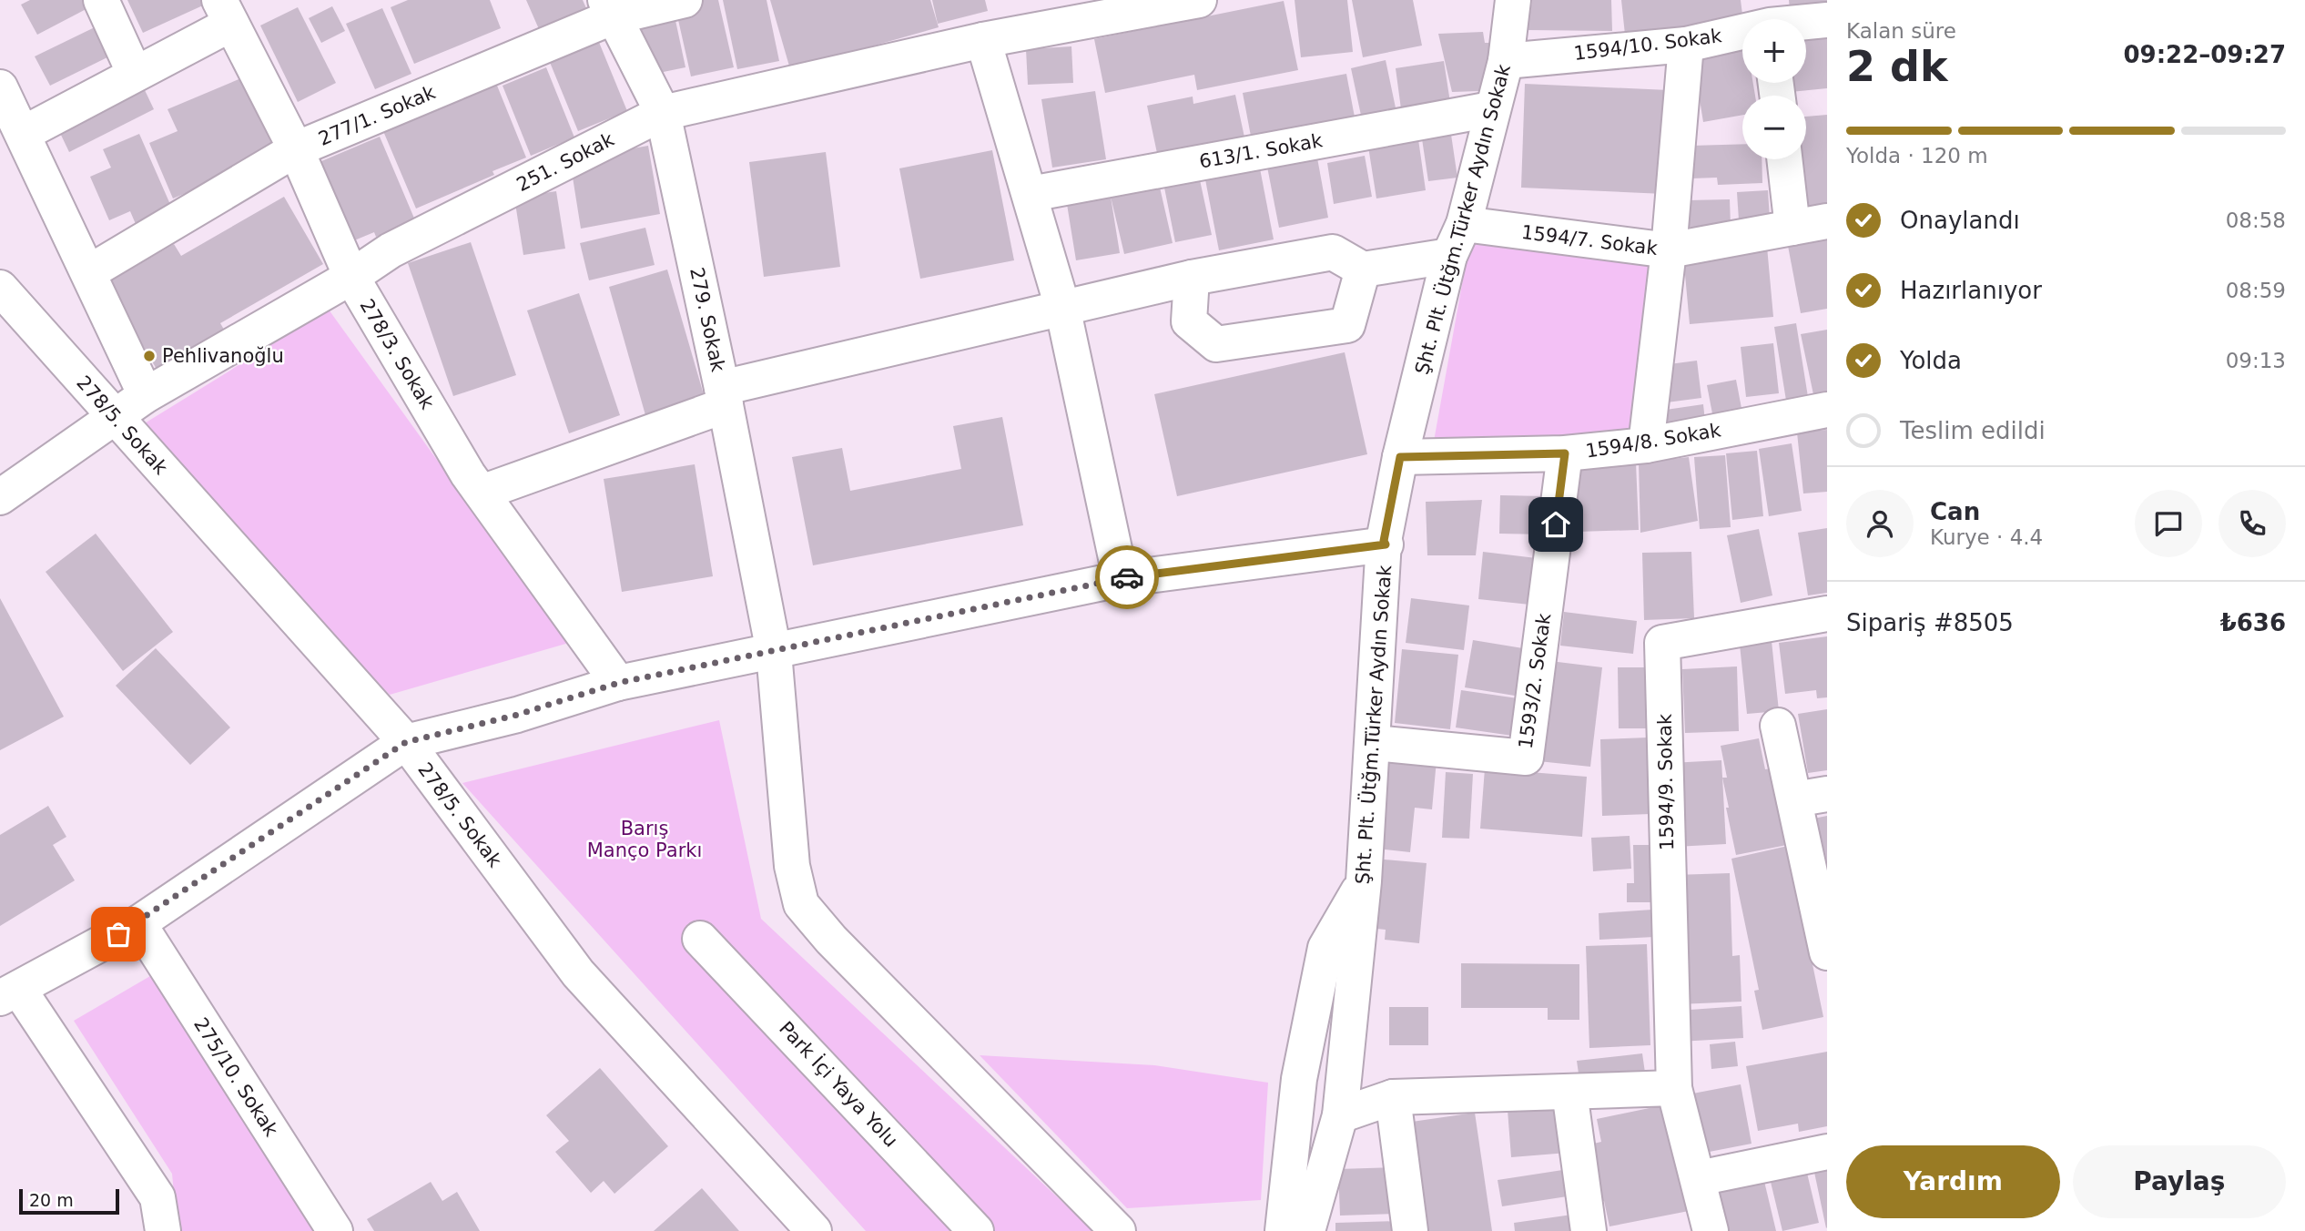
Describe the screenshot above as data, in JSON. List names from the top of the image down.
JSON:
{
  "streets": {
    "street": [
      "1594/10. Sokak",
      "277/1. Sokak",
      "613/1. Sokak",
      "251. Sokak",
      "Şht. Plt. Ütğm.Türker Aydın Sokak",
      "1594/7. Sokak",
      "279. Sokak",
      "278/3. Sokak",
      "278/5. Sokak",
      "1594/8. Sokak",
      "1593/2. Sokak",
      "1594/9. Sokak",
      "275/10. Sokak",
      "Park İçi Yaya Yolu"
    ]
  },
  "crossings": [
    ["1594/10. Sokak", "Şht. Plt. Ütğm.Türker Aydın Sokak"],
    ["277/1. Sokak", "279. Sokak"],
    ["277/1. Sokak", "278/3. Sokak"],
    ["277/1. Sokak", "278/5. Sokak"],
    ["613/1. Sokak", "Şht. Plt. Ütğm.Türker Aydın Sokak"],
    ["251. Sokak", "279. Sokak"],
    ["251. Sokak", "278/3. Sokak"],
    ["251. Sokak", "278/5. Sokak"],
    ["Şht. Plt. Ütğm.Türker Aydın Sokak", "1594/7. Sokak"],
    ["Şht. Plt. Ütğm.Türker Aydın Sokak", "1594/8. Sokak"],
    ["Şht. Plt. Ütğm.Türker Aydın Sokak", "1593/2. Sokak"],
    ["1594/8. Sokak", "1593/2. Sokak"]
  ],
  "parks": ["Barış Manço Parkı"],
  "places": ["Pehlivanoğlu"],
  "scale_bar": "20 m",
  "page": {
    "heading": ["2 dk", "Kalan süre", "09:22–09:27"],
    "panel": [
      "Can",
      "Kurye · 4.4",
      "Sipariş #8505",
      "₺636"
    ],
    "map_buttons": ["+", "−"],
    "bar": "Yolda · 120 m",
    "list": [
      ["Onaylandı", "08:58"],
      ["Hazırlanıyor", "08:59"],
      ["Yolda", "09:13"],
      "Teslim edildi"
    ],
    "buttons": ["Yardım", "Paylaş"],
    "scale": "20 m"
  }
}
